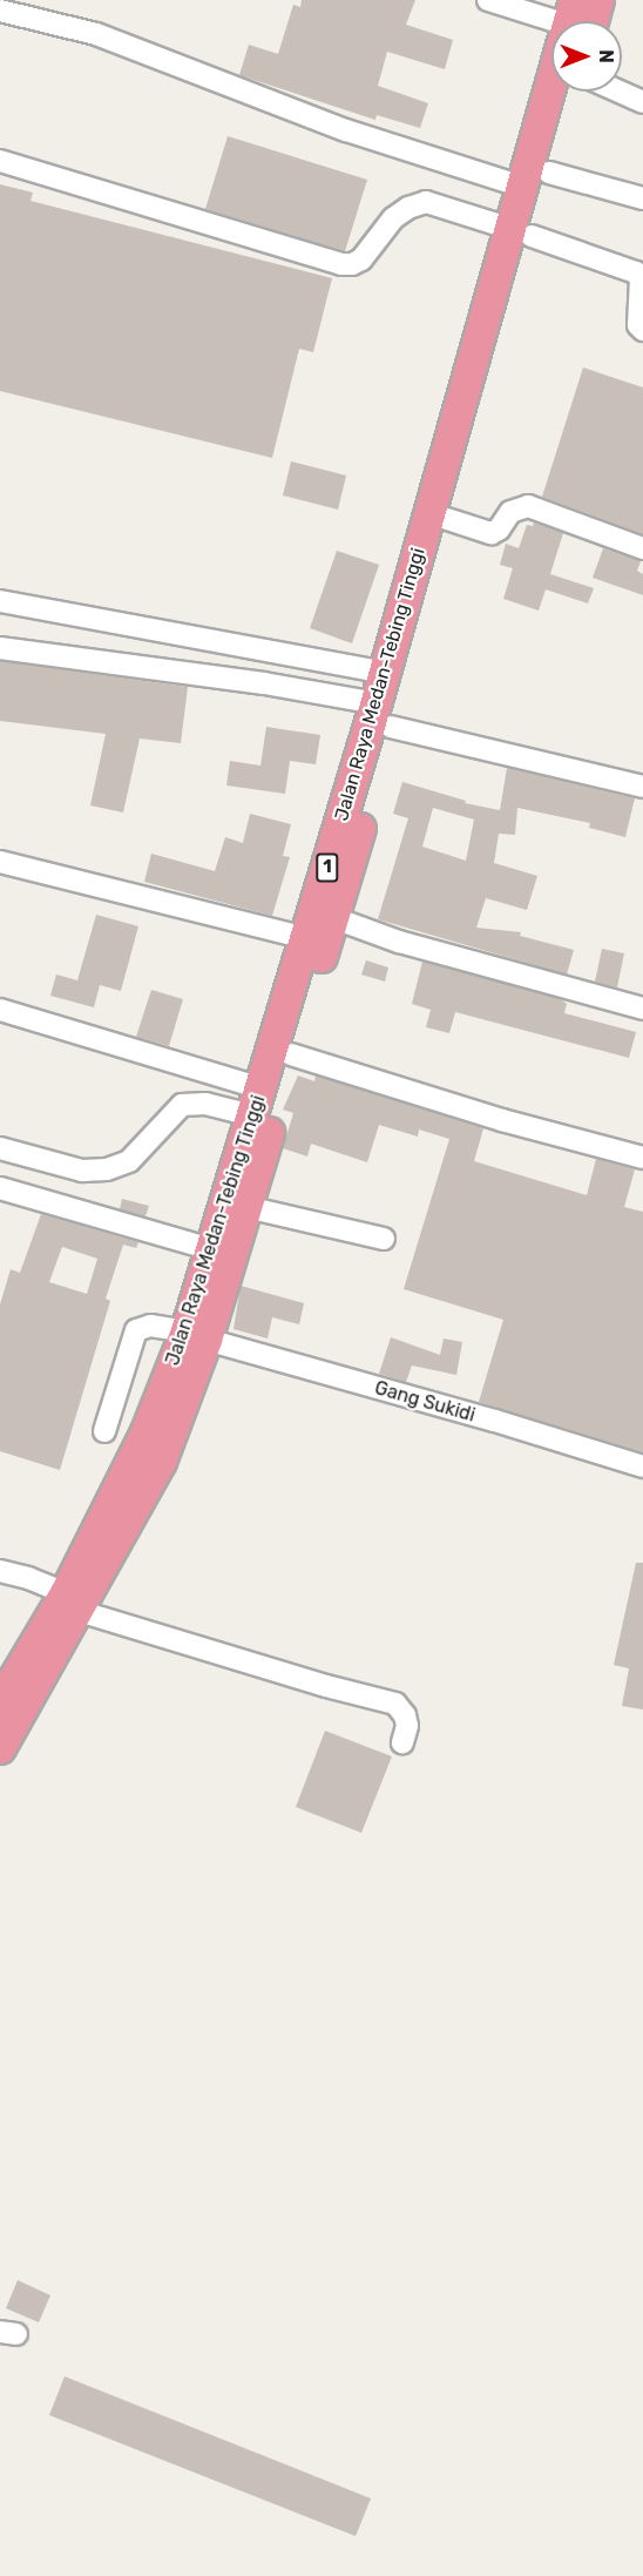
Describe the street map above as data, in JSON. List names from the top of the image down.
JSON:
{
  "streets": {
    "highway": ["Jalan Raya Medan-Tebing Tinggi", "1"],
    "street": ["Gang Sukidi"]
  },
  "crossings": [
    ["Jalan Raya Medan-Tebing Tinggi", "Gang Sukidi"]
  ],
  "north": "right"
}
